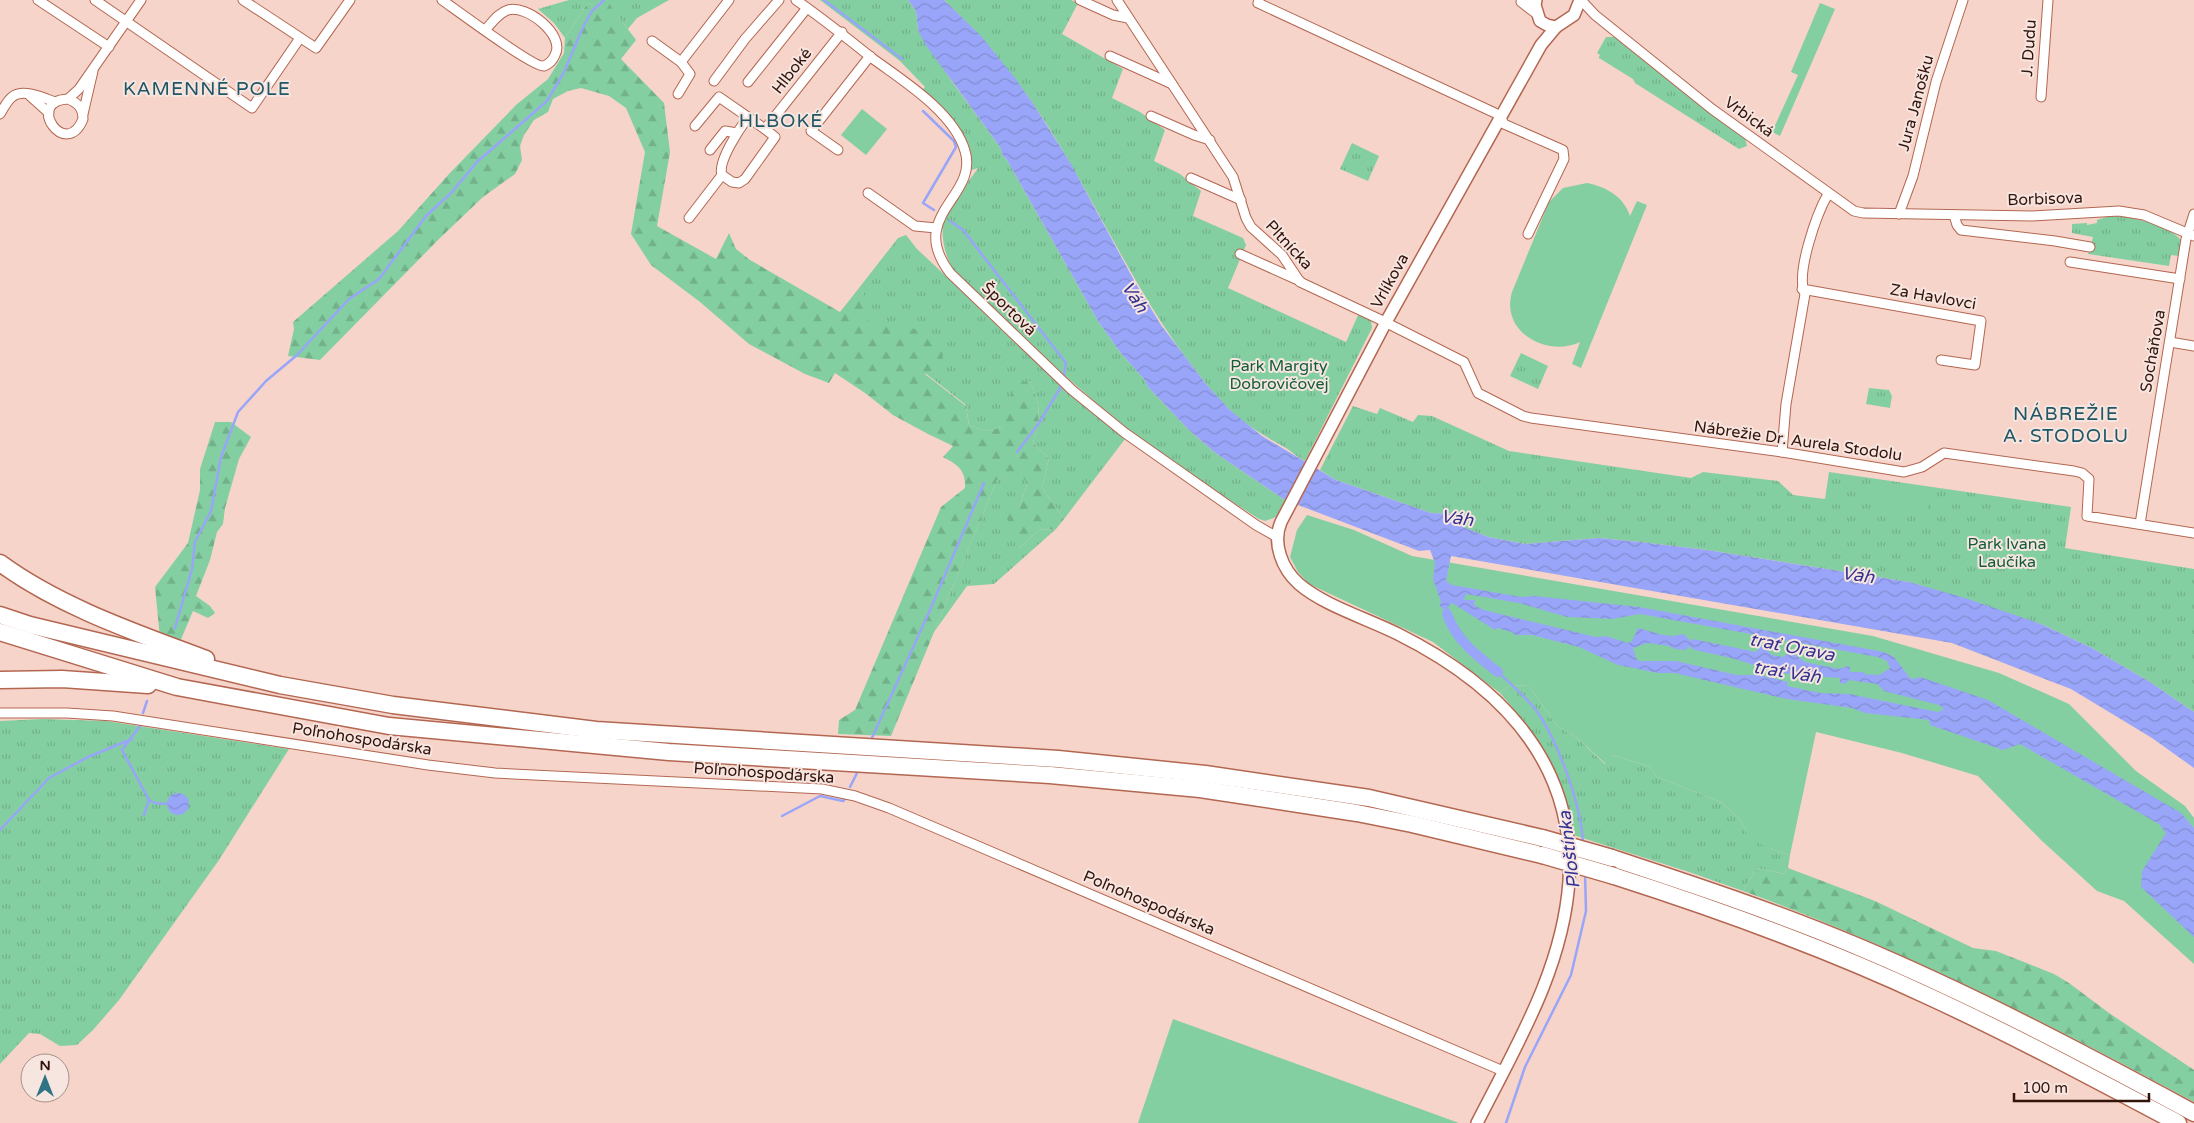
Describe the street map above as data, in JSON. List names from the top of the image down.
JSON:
{
  "streets": {
    "street": [
      "J. Dudu",
      "Hlboké",
      "Jura Janošku",
      "Vrbická",
      "Borbisova",
      "Pltnícka",
      "Vrlíkova",
      "Za Havlovci",
      "Športová",
      "Socháňova",
      "Nábrežie Dr. Aurela Stodolu",
      "Poľnohospodárska"
    ]
  },
  "crossings": [
    ["Jura Janošku", "Vrbická"],
    ["Jura Janošku", "Borbisova"],
    ["Vrbická", "Borbisova"],
    ["Borbisova", "Socháňova"],
    ["Pltnícka", "Vrlíkova"],
    ["Pltnícka", "Nábrežie Dr. Aurela Stodolu"],
    ["Vrlíkova", "Športová"],
    ["Vrlíkova", "Nábrežie Dr. Aurela Stodolu"],
    ["Socháňova", "Nábrežie Dr. Aurela Stodolu"]
  ],
  "districts": ["KAMENNÉ POLE", "HLBOKÉ", "NÁBREŽIE A. STODOLU"],
  "water": [
    "Váh",
    "trať Orava",
    "trať Váh",
    "Ploštínka"
  ],
  "parks": ["Park Margity Dobrovičovej", "Park Ivana Laučíka"],
  "scale_bar": "100 m",
  "north": "top"
}
